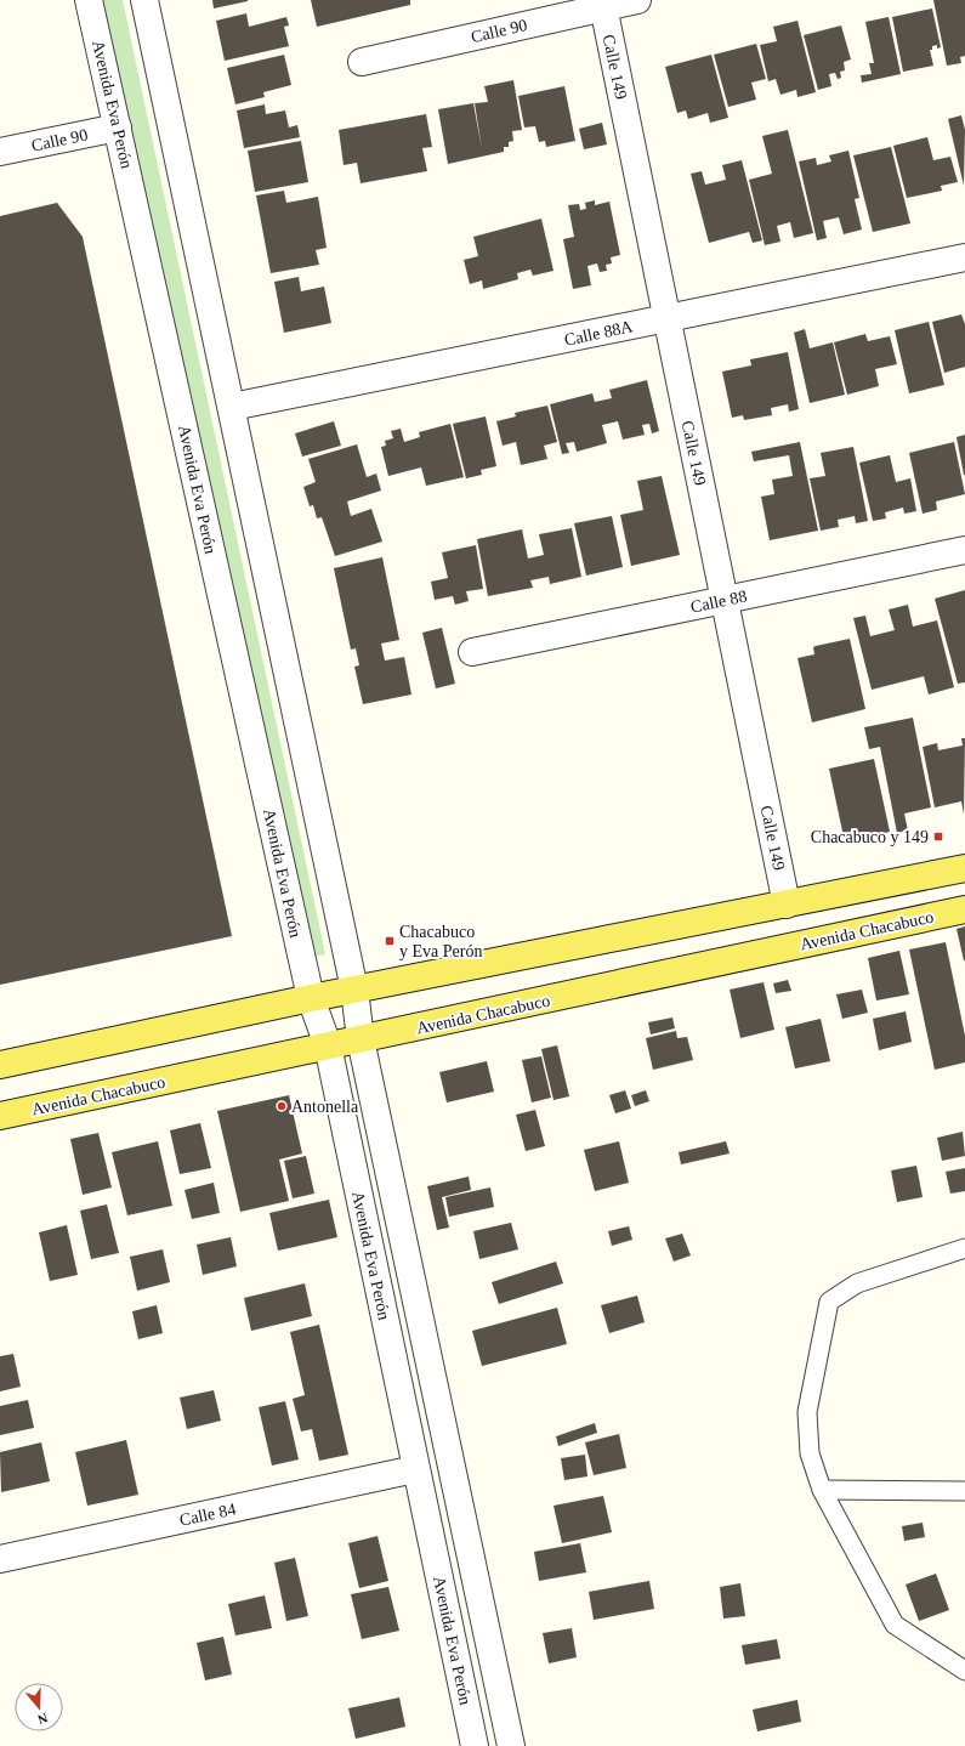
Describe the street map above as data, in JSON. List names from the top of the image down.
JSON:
{
  "streets": {
    "main road": ["Avenida Chacabuco"],
    "street": [
      "Calle 90",
      "Calle 149",
      "Avenida Eva Perón",
      "Calle 88A",
      "Calle 88",
      "Calle 84"
    ]
  },
  "crossings": [
    ["Calle 90", "Calle 149"],
    ["Calle 90", "Avenida Eva Perón"],
    ["Calle 149", "Calle 88A"],
    ["Calle 149", "Calle 88"],
    ["Avenida Eva Perón", "Calle 88A"],
    ["Avenida Eva Perón", "Avenida Chacabuco"],
    ["Avenida Eva Perón", "Calle 84"]
  ],
  "places": {
    "transit": ["Chacabuco y 149", "Chacabuco y Eva Perón"],
    "other": ["Antonella"]
  },
  "north": "bottom"
}
